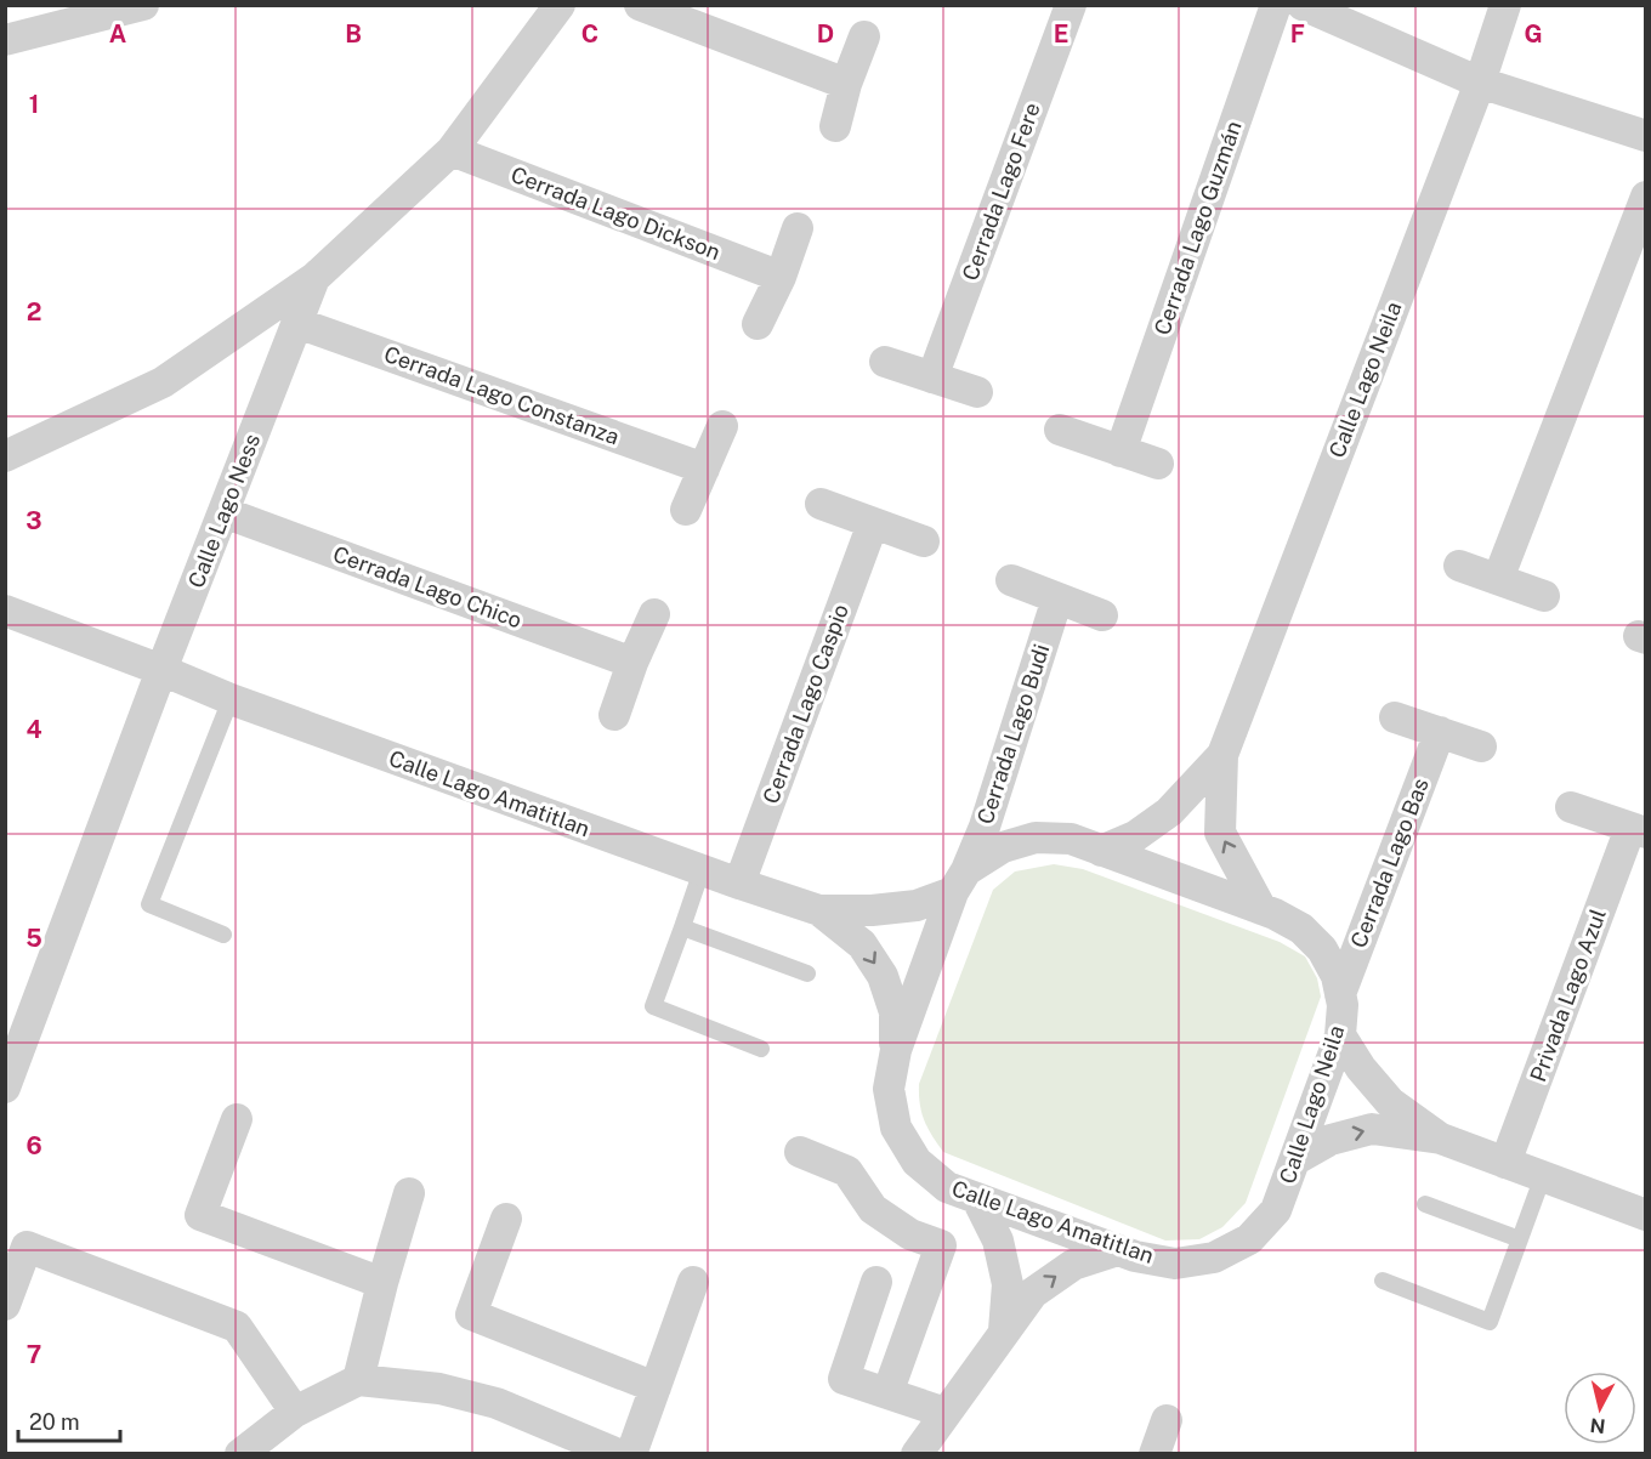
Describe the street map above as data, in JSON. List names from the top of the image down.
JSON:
{
  "streets": {
    "street": [
      "Cerrada Lago Fere",
      "Cerrada Lago Dickson",
      "Cerrada Lago Guzmán",
      "Calle Lago Neila",
      "Cerrada Lago Constanza",
      "Calle Lago Ness",
      "Cerrada Lago Chico",
      "Cerrada Lago Caspio",
      "Cerrada Lago Budi",
      "Calle Lago Amatitlan",
      "Cerrada Lago Bas",
      "Privada Lago Azul"
    ]
  },
  "crossings": [
    ["Cerrada Lago Dickson", "Calle Lago Ness"],
    ["Calle Lago Neila", "Calle Lago Amatitlan"],
    ["Calle Lago Neila", "Cerrada Lago Bas"],
    ["Cerrada Lago Constanza", "Calle Lago Ness"],
    ["Calle Lago Ness", "Cerrada Lago Chico"],
    ["Calle Lago Ness", "Calle Lago Amatitlan"],
    ["Cerrada Lago Caspio", "Calle Lago Amatitlan"],
    ["Cerrada Lago Budi", "Calle Lago Amatitlan"]
  ],
  "scale_bar": "20 m",
  "north": "bottom",
  "grid": {
    "columns": [
      "A",
      "B",
      "C",
      "D",
      "E",
      "F",
      "G"
    ],
    "rows": [
      "1",
      "2",
      "3",
      "4",
      "5",
      "6",
      "7"
    ]
  }
}
